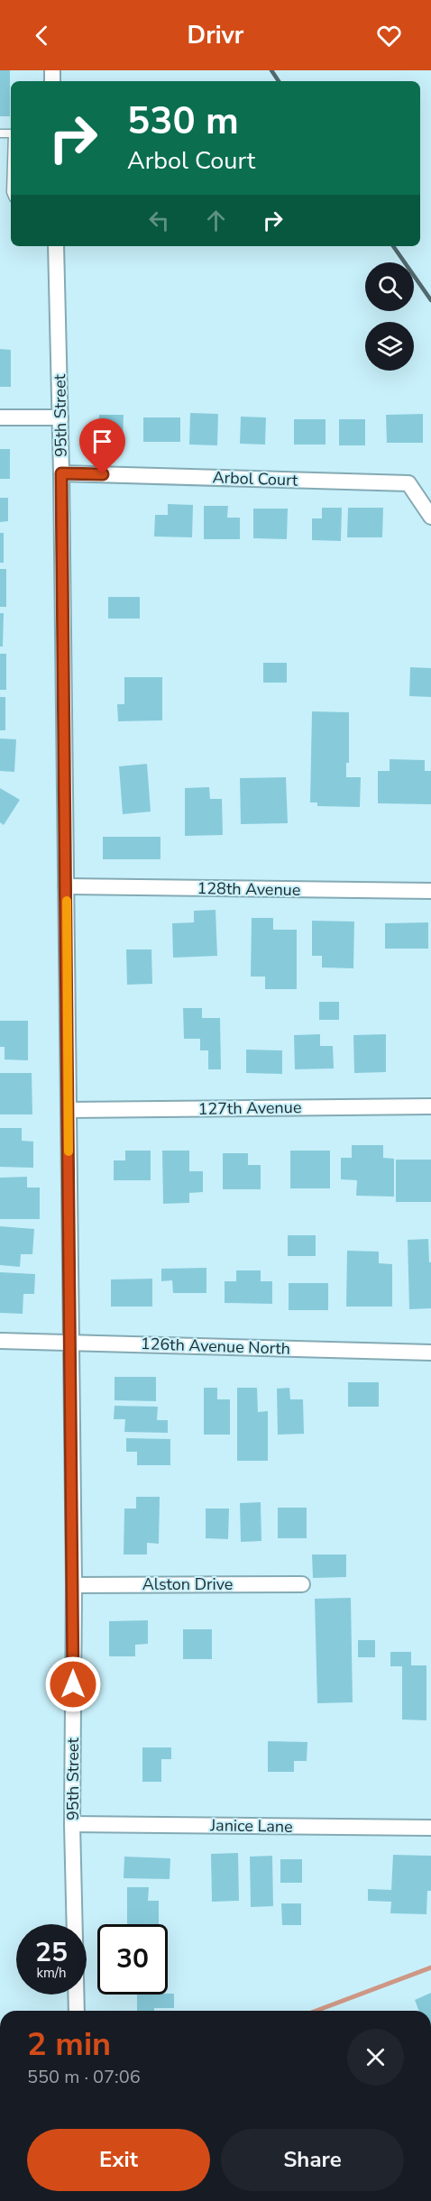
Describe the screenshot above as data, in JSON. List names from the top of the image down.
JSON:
{
  "streets": {
    "street": [
      "95th Street",
      "Arbol Court",
      "128th Avenue",
      "127th Avenue",
      "126th Avenue North",
      "Alston Drive",
      "Janice Lane"
    ]
  },
  "crossings": [
    ["95th Street", "Arbol Court"],
    ["95th Street", "128th Avenue"],
    ["95th Street", "127th Avenue"],
    ["95th Street", "126th Avenue North"],
    ["95th Street", "Alston Drive"],
    ["95th Street", "Janice Lane"]
  ],
  "page": {
    "header": "Drivr",
    "turn": ["530 m", "Arbol Court"],
    "speed": "25 km/h",
    "limit": "30",
    "heading": ["2 min", "550 m · 07:06"],
    "buttons": ["Exit", "Share"]
  }
}
